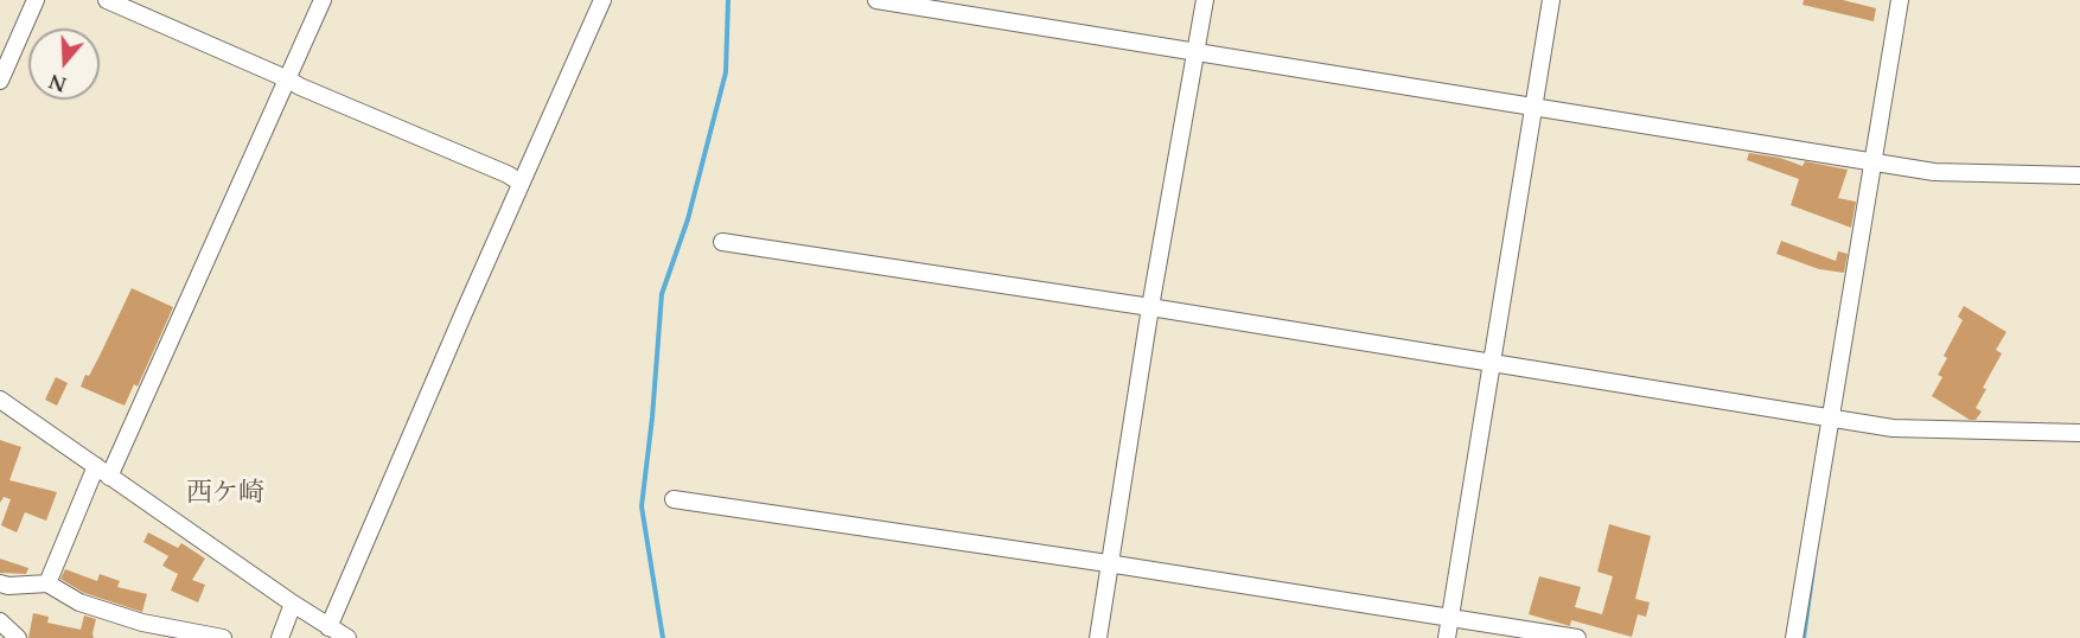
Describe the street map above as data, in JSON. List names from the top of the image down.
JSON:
{
  "districts": ["西ケ崎"],
  "north": "bottom"
}
